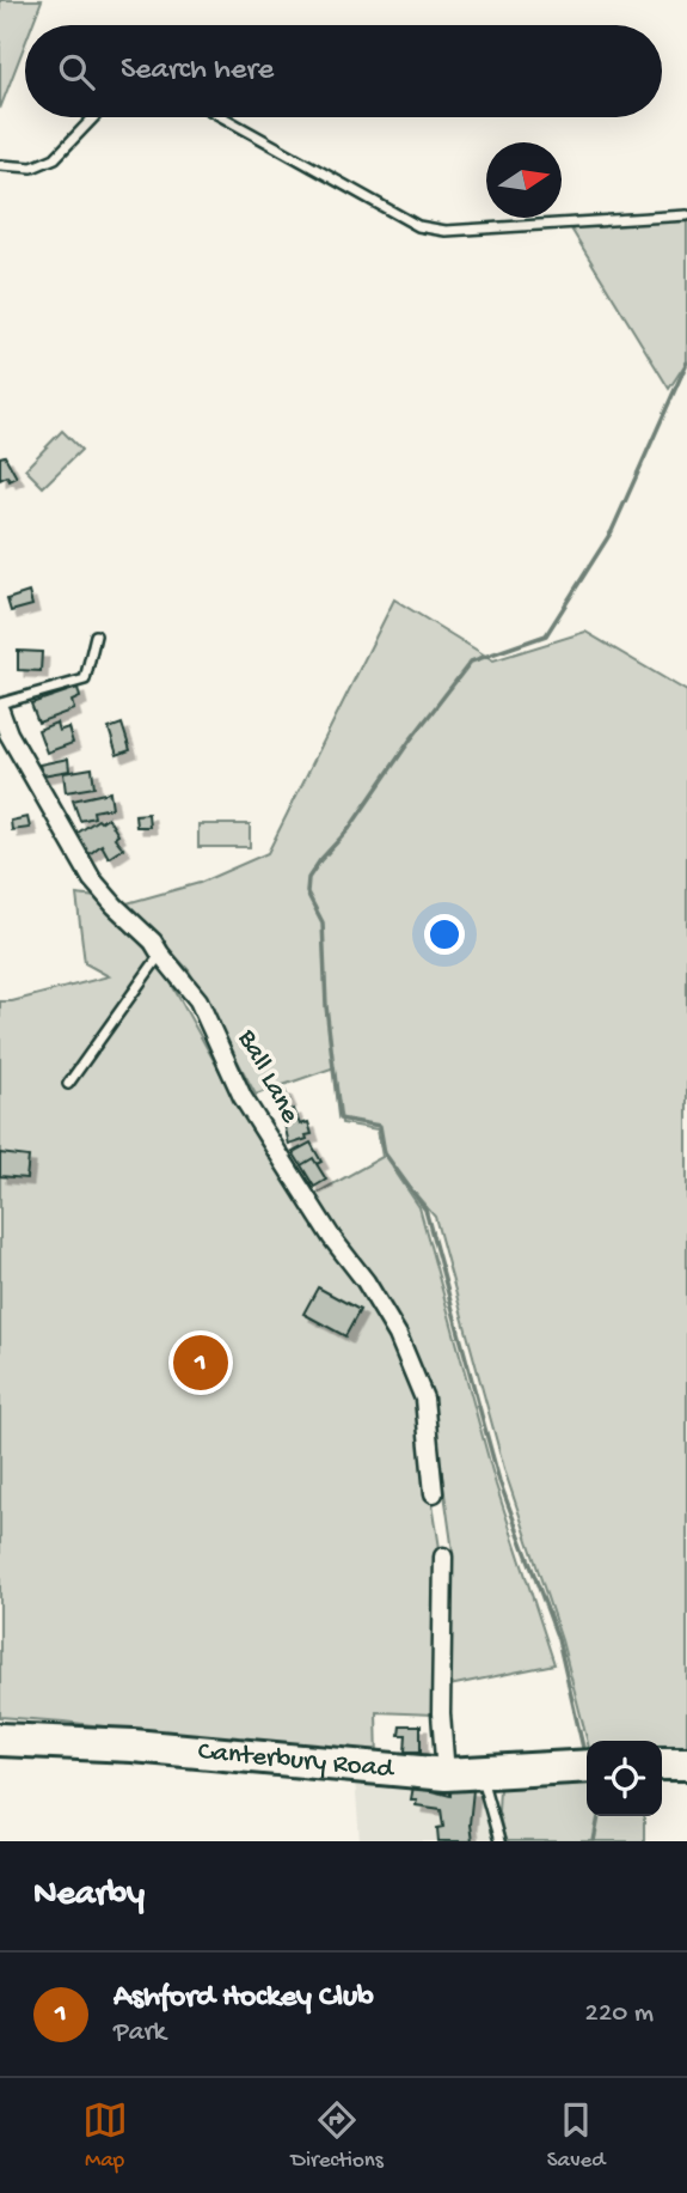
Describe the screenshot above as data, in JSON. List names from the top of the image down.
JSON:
{
  "streets": {
    "highway": ["Canterbury Road"],
    "street": ["Ball Lane"]
  },
  "north": "right",
  "page": {
    "search": "Search here",
    "pins": "1",
    "heading": "Nearby",
    "list": [
      {
        "mark": "1",
        "name": "Ashford Hockey Club",
        "note": "Park",
        "value": "220 m"
      }
    ],
    "nav": ["Map", "Directions", "Saved"]
  }
}
